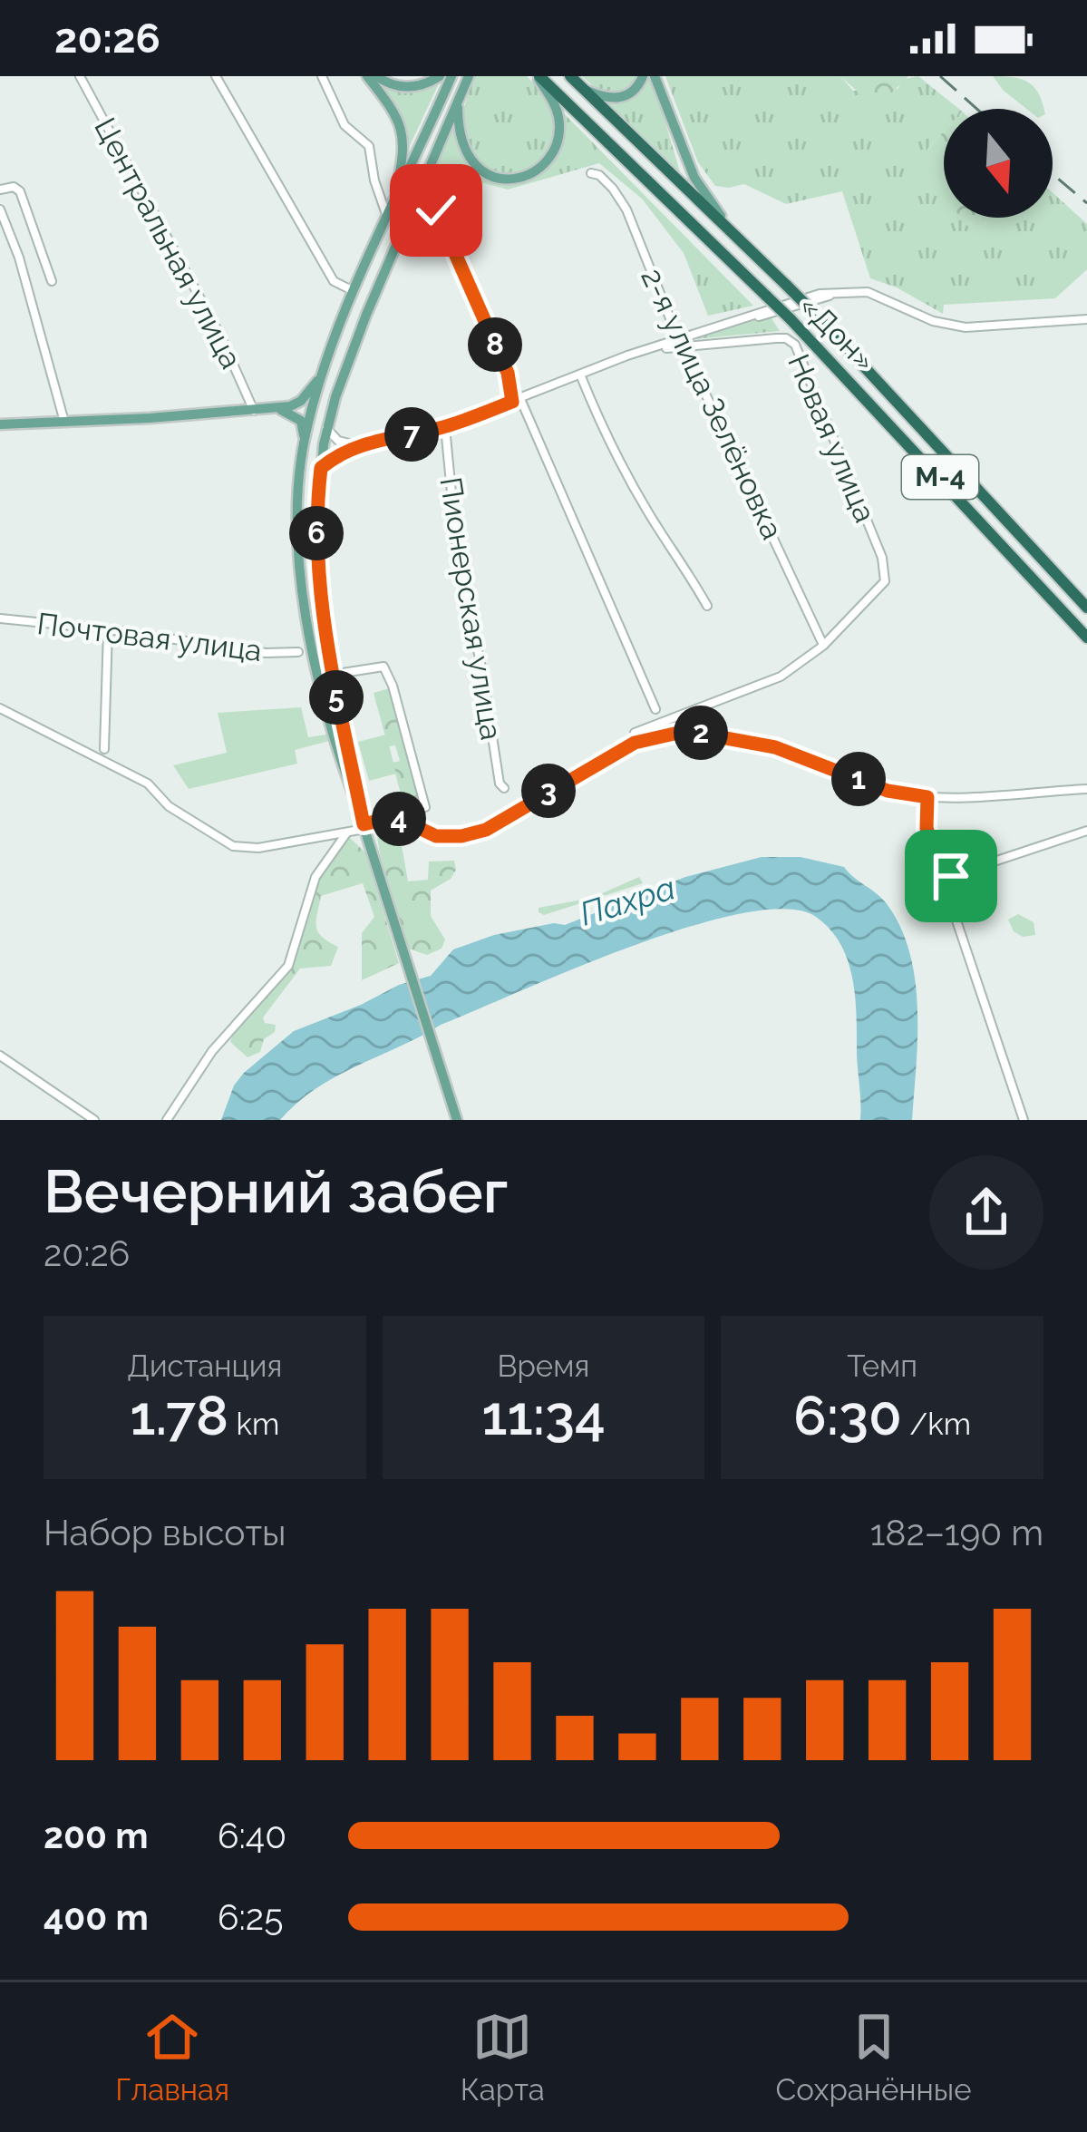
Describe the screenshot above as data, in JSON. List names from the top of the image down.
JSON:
{
  "streets": {
    "highway": ["«Дон»", "М-4"],
    "street": [
      "Центральная улица",
      "2-я улица Зелёновка",
      "Новая улица",
      "Пионерская улица",
      "Почтовая улица"
    ]
  },
  "crossings": [
    ["2-я улица Зелёновка", "Новая улица"],
    ["Новая улица", "Пионерская улица"]
  ],
  "water": ["Пахра"],
  "north": "bottom",
  "page": {
    "status": "20:26",
    "pins": [
      "8",
      "7",
      "6",
      "5",
      "2",
      "1",
      "3",
      "4"
    ],
    "heading": ["Вечерний забег", "20:26"],
    "stats": [
      ["Дистанция", "1.78 km"],
      ["Время", "11:34"],
      ["Темп", "6:30 /km"]
    ],
    "chart": ["Набор высоты", "182–190 m"],
    "list": [
      {
        "name": "200 m",
        "note": "6:40"
      },
      {
        "name": "400 m",
        "note": "6:25"
      }
    ],
    "tabs": ["Главная", "Карта", "Сохранённые"]
  }
}
